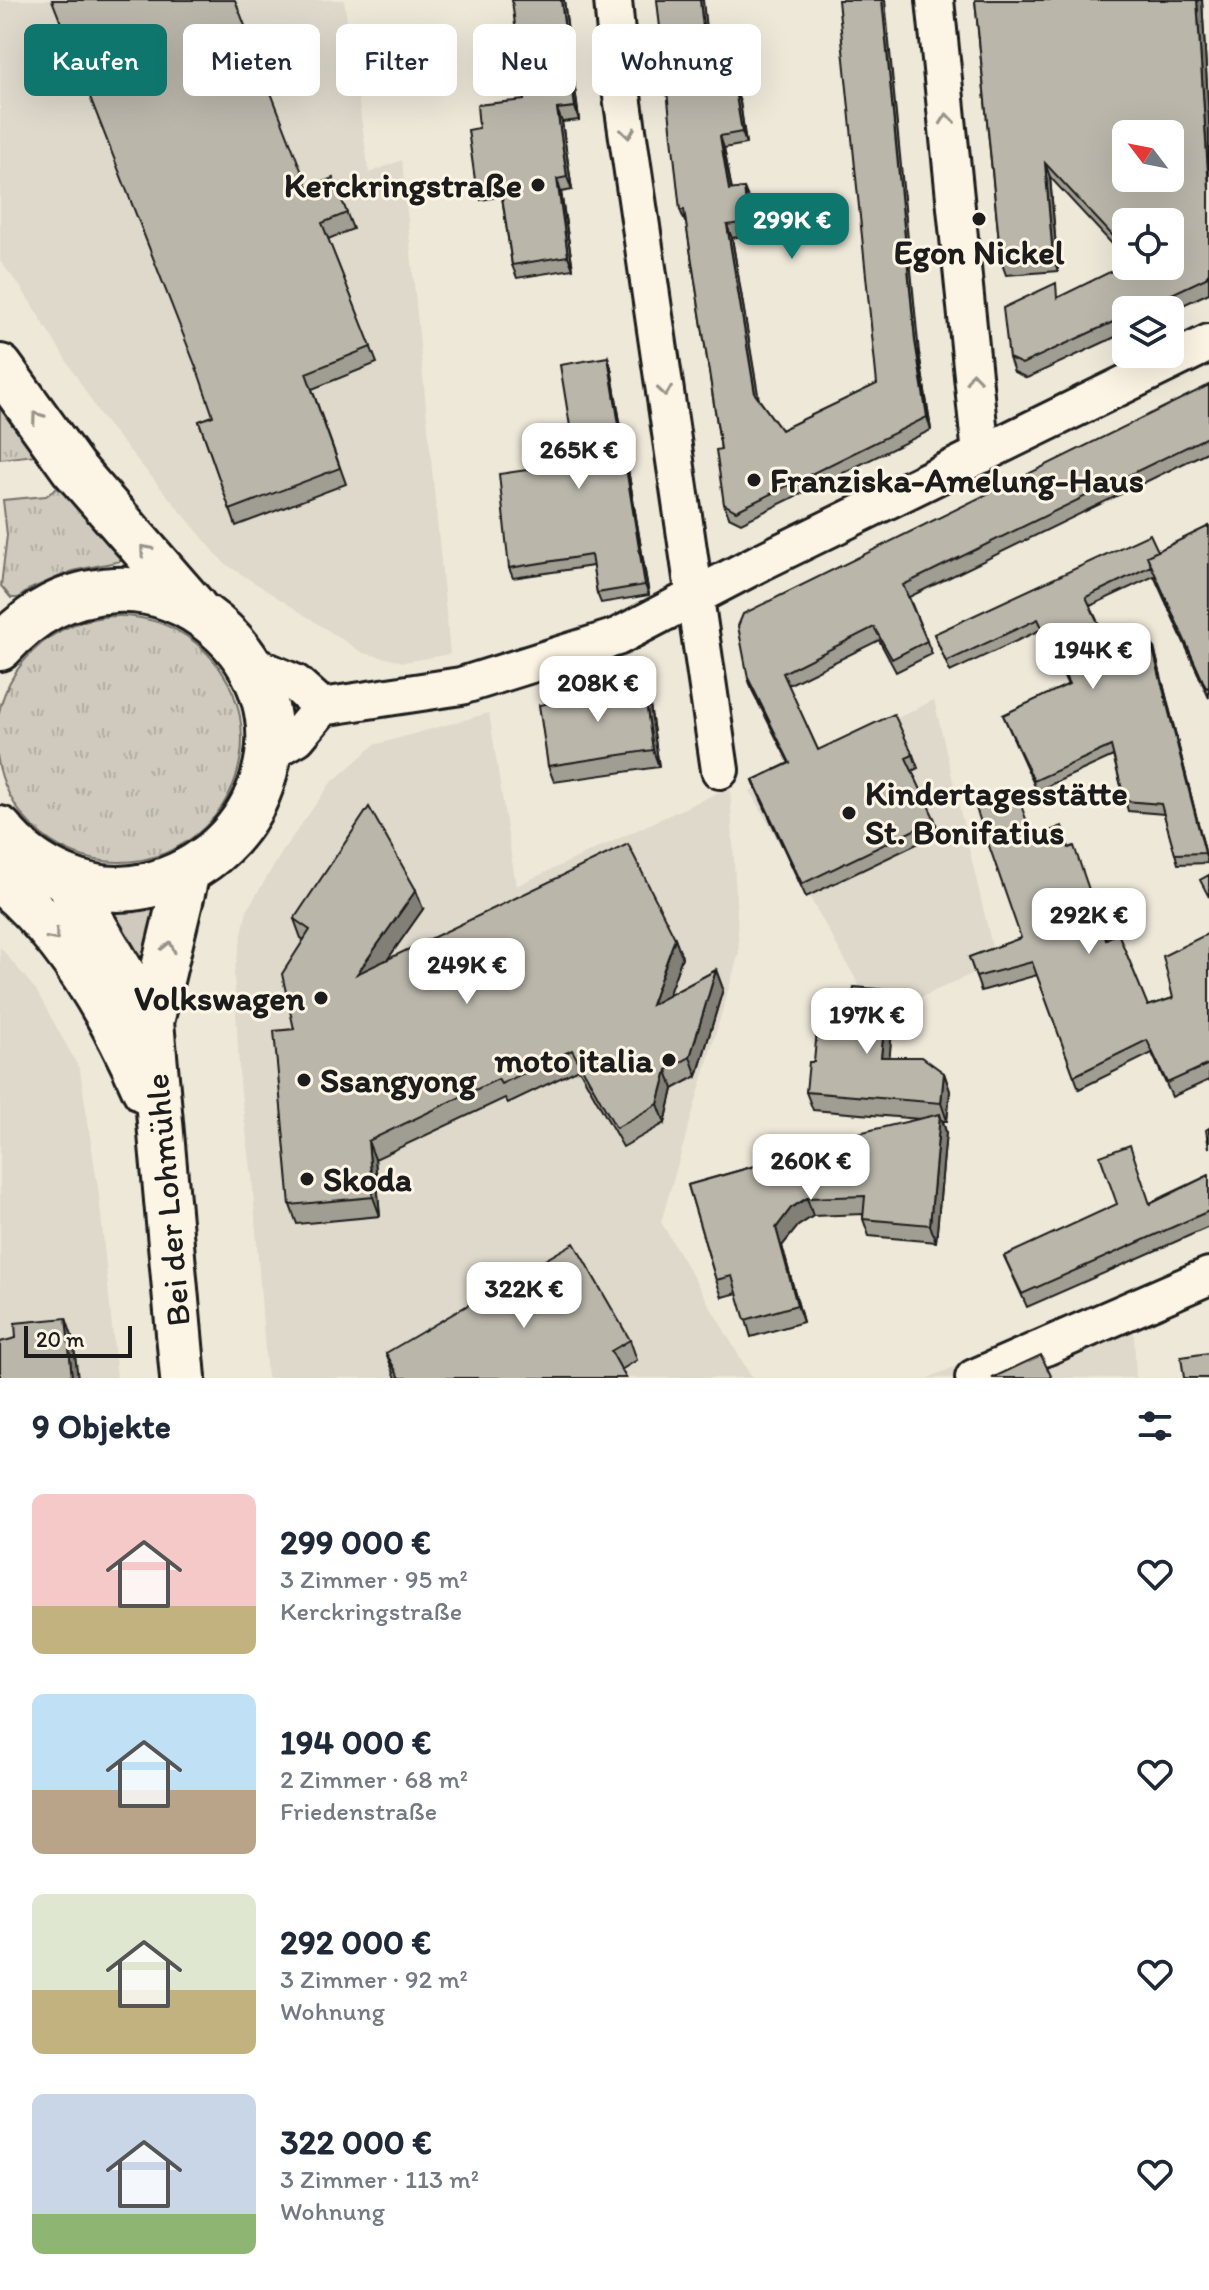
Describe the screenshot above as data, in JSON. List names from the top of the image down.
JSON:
{
  "streets": {
    "main road": ["Bei der Lohmühle"]
  },
  "places": [
    "Kerckringstraße",
    "Egon Nickel",
    "Franziska-Amelung-Haus",
    "Kindertagesstätte St. Bonifatius",
    "Volkswagen",
    "moto italia",
    "Ssangyong",
    "Skoda"
  ],
  "scale_bar": "20 m",
  "north": "top left",
  "page": {
    "chip": [
      "Kaufen",
      "Mieten",
      "Filter",
      "Neu",
      "Wohnung"
    ],
    "price": [
      "299K €",
      "265K €",
      "194K €",
      "208K €",
      "292K €",
      "249K €",
      "197K €",
      "260K €",
      "322K €"
    ],
    "scale": "20 m",
    "heading": "9 Objekte",
    "list": [
      {
        "name": "299 000 €",
        "note": "3 Zimmer · 95 m² · Kerckringstraße"
      },
      {
        "name": "194 000 €",
        "note": "2 Zimmer · 68 m² · Friedenstraße"
      },
      {
        "name": "292 000 €",
        "note": "3 Zimmer · 92 m² · Wohnung"
      },
      {
        "name": "322 000 €",
        "note": "3 Zimmer · 113 m² · Wohnung"
      }
    ]
  }
}
